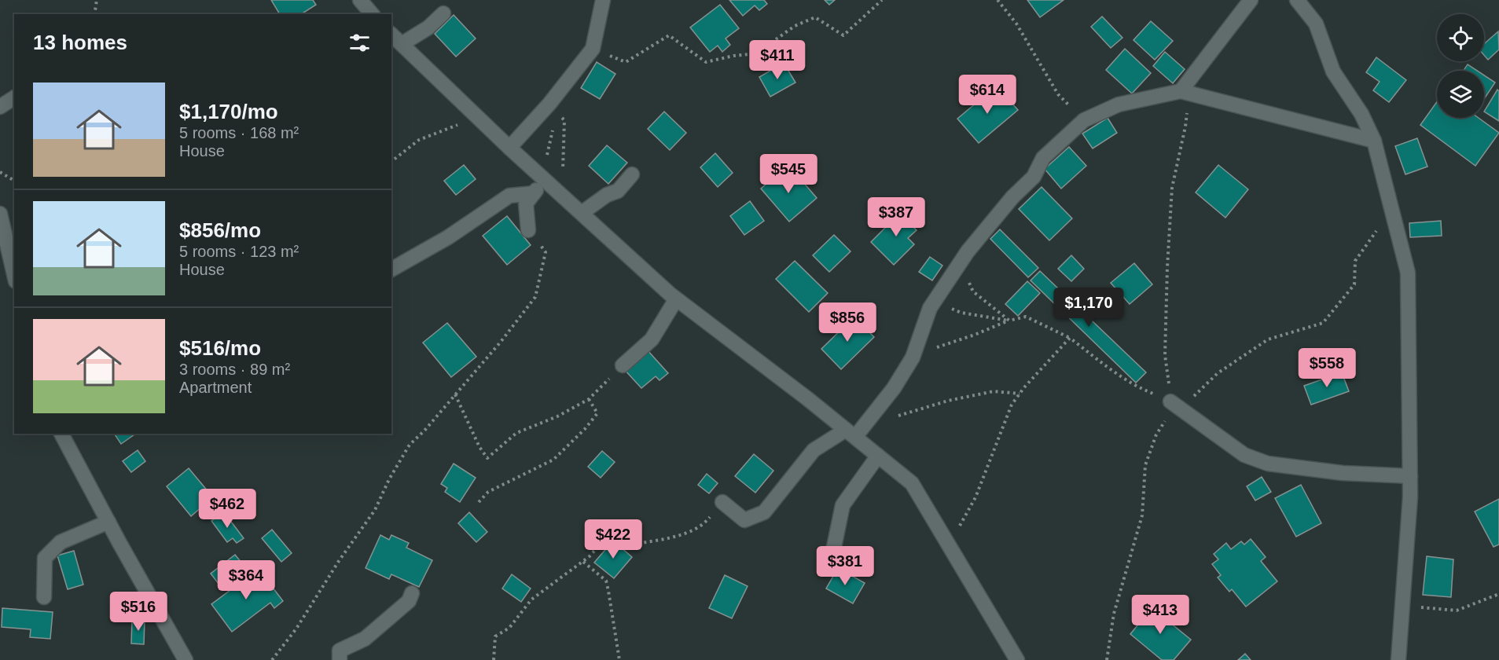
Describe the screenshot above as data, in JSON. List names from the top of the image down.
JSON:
{
  "page": {
    "heading": "13 homes",
    "price": [
      "$411",
      "$614",
      "$545",
      "$387",
      "$1,170",
      "$856",
      "$558",
      "$462",
      "$422",
      "$381",
      "$364",
      "$516",
      "$413"
    ],
    "list": [
      {
        "name": "$1,170/mo",
        "note": "5 rooms · 168 m² · House"
      },
      {
        "name": "$856/mo",
        "note": "5 rooms · 123 m² · House"
      },
      {
        "name": "$516/mo",
        "note": "3 rooms · 89 m² · Apartment"
      }
    ]
  }
}
